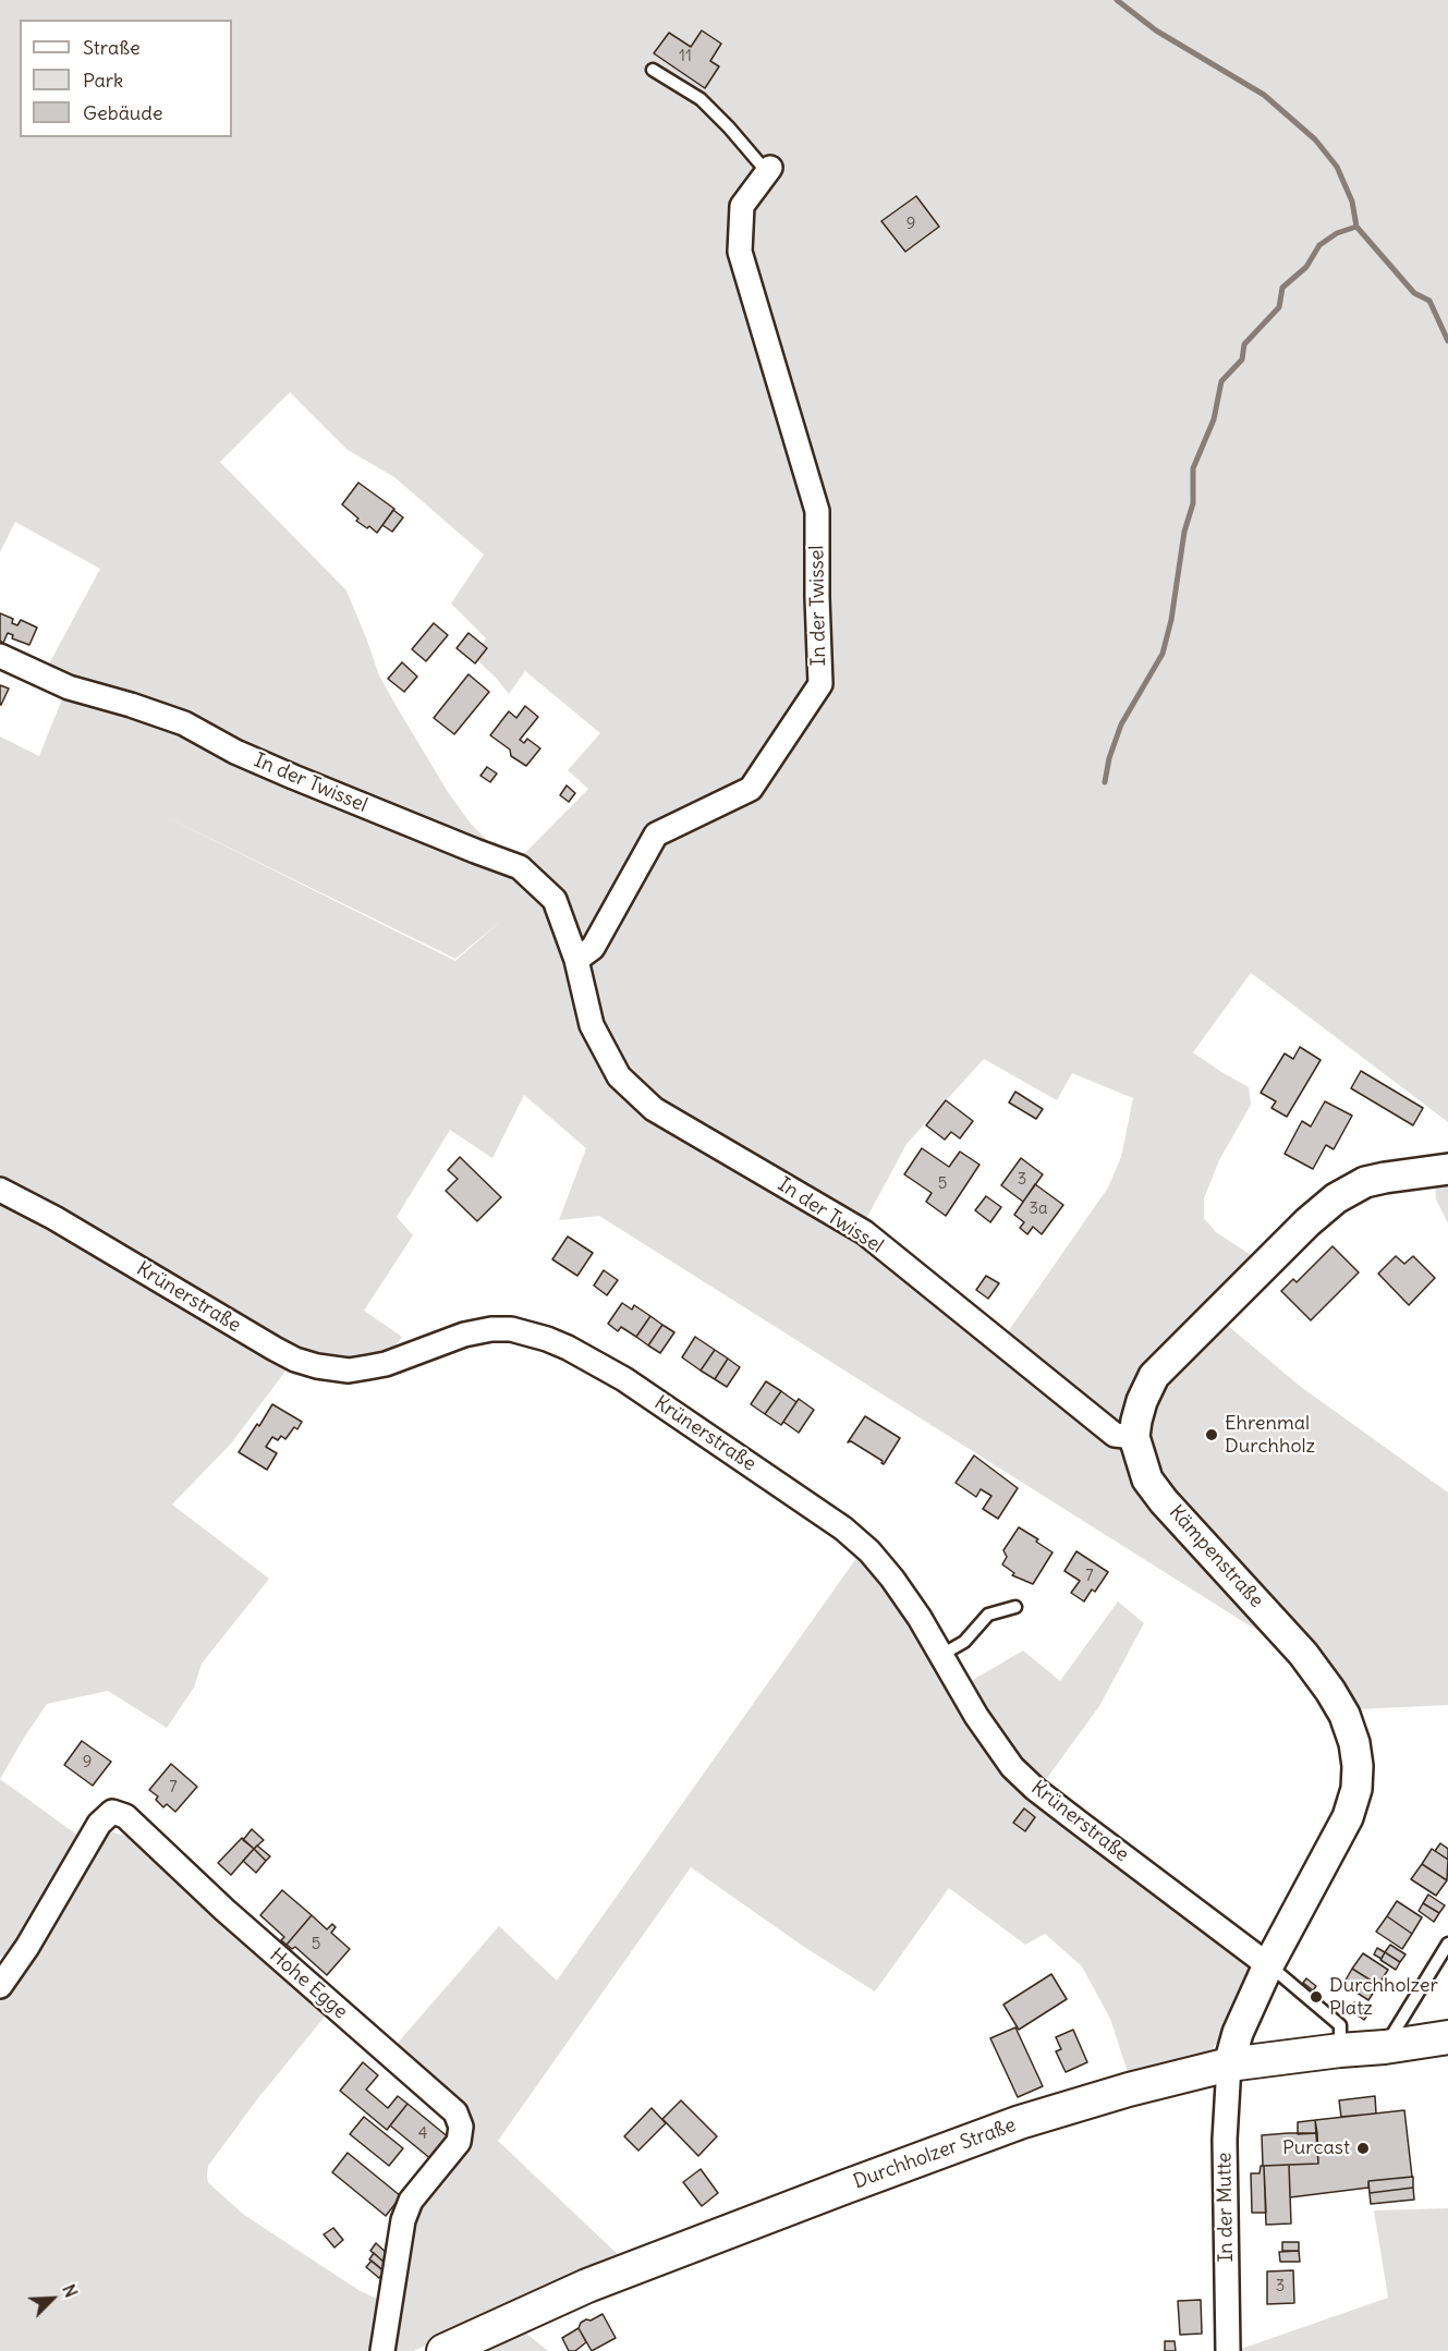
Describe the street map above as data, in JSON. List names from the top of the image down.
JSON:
{
  "streets": {
    "main road": ["Durchholzer Straße"],
    "street": [
      "In der Twissel",
      "Krünerstraße",
      "Kämpenstraße",
      "Hohe Egge",
      "In der Mutte"
    ]
  },
  "crossings": [
    ["In der Twissel", "Kämpenstraße"],
    ["Krünerstraße", "Kämpenstraße"],
    ["Kämpenstraße", "Durchholzer Straße"],
    ["Kämpenstraße", "In der Mutte"],
    ["Durchholzer Straße", "In der Mutte"]
  ],
  "places": ["Ehrenmal Durchholz", "Durchholzer Platz", "Purcast"],
  "house_numbers": [
    "11",
    "9",
    "3",
    "5",
    "3a",
    "7",
    "9",
    "7",
    "5",
    "4",
    "3"
  ],
  "legend": ["Straße", "Park", "Gebäude"],
  "north": "top right"
}
